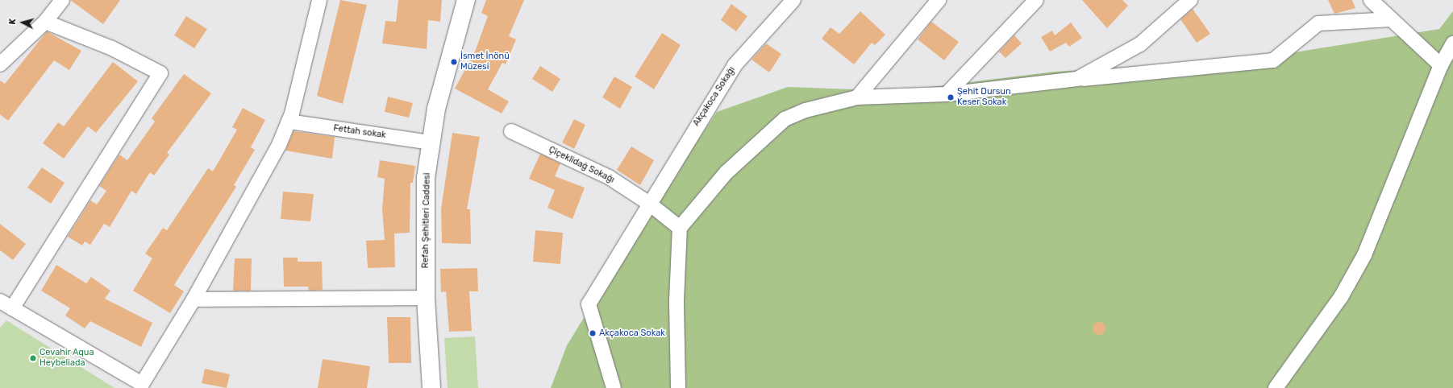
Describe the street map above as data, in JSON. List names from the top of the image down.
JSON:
{
  "streets": {
    "street": [
      "Akçakoca Sokağı",
      "Fettah sokak",
      "Çiçeklidağ Sokağı",
      "Refah Şehitleri Caddesi"
    ]
  },
  "crossings": [
    ["Akçakoca Sokağı", "Çiçeklidağ Sokağı"],
    ["Fettah sokak", "Refah Şehitleri Caddesi"]
  ],
  "places": [
    "İsmet İnönü Müzesi",
    "Şehit Dursun Keser Sokak",
    "Akçakoca Sokak",
    "Cevahir Aqua Heybeliada"
  ],
  "north": "left"
}
